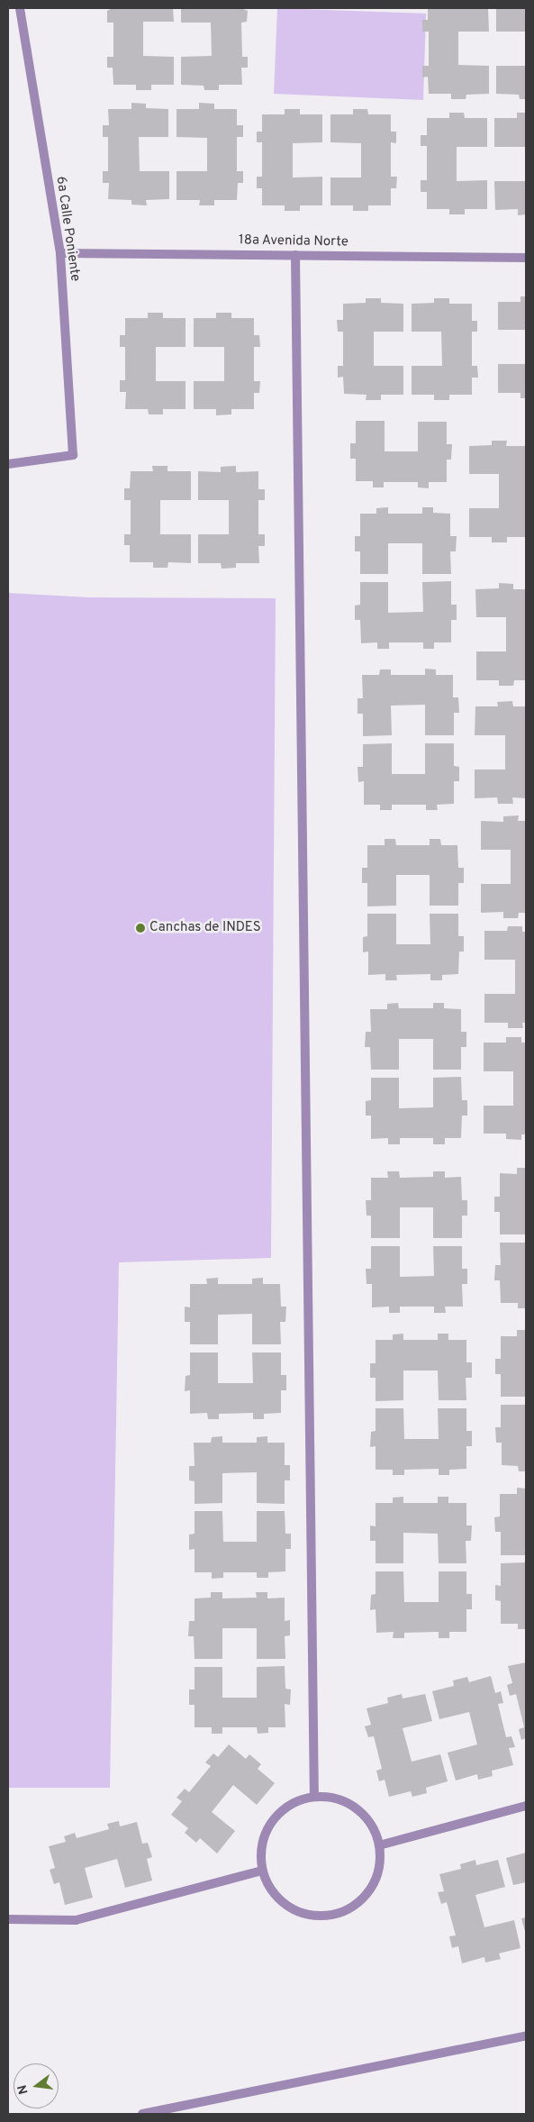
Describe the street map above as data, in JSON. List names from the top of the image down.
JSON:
{
  "streets": {
    "street": ["6a Calle Poniente", "18a Avenida Norte"]
  },
  "crossings": [
    ["6a Calle Poniente", "18a Avenida Norte"]
  ],
  "places": ["Canchas de INDES"],
  "north": "left"
}
